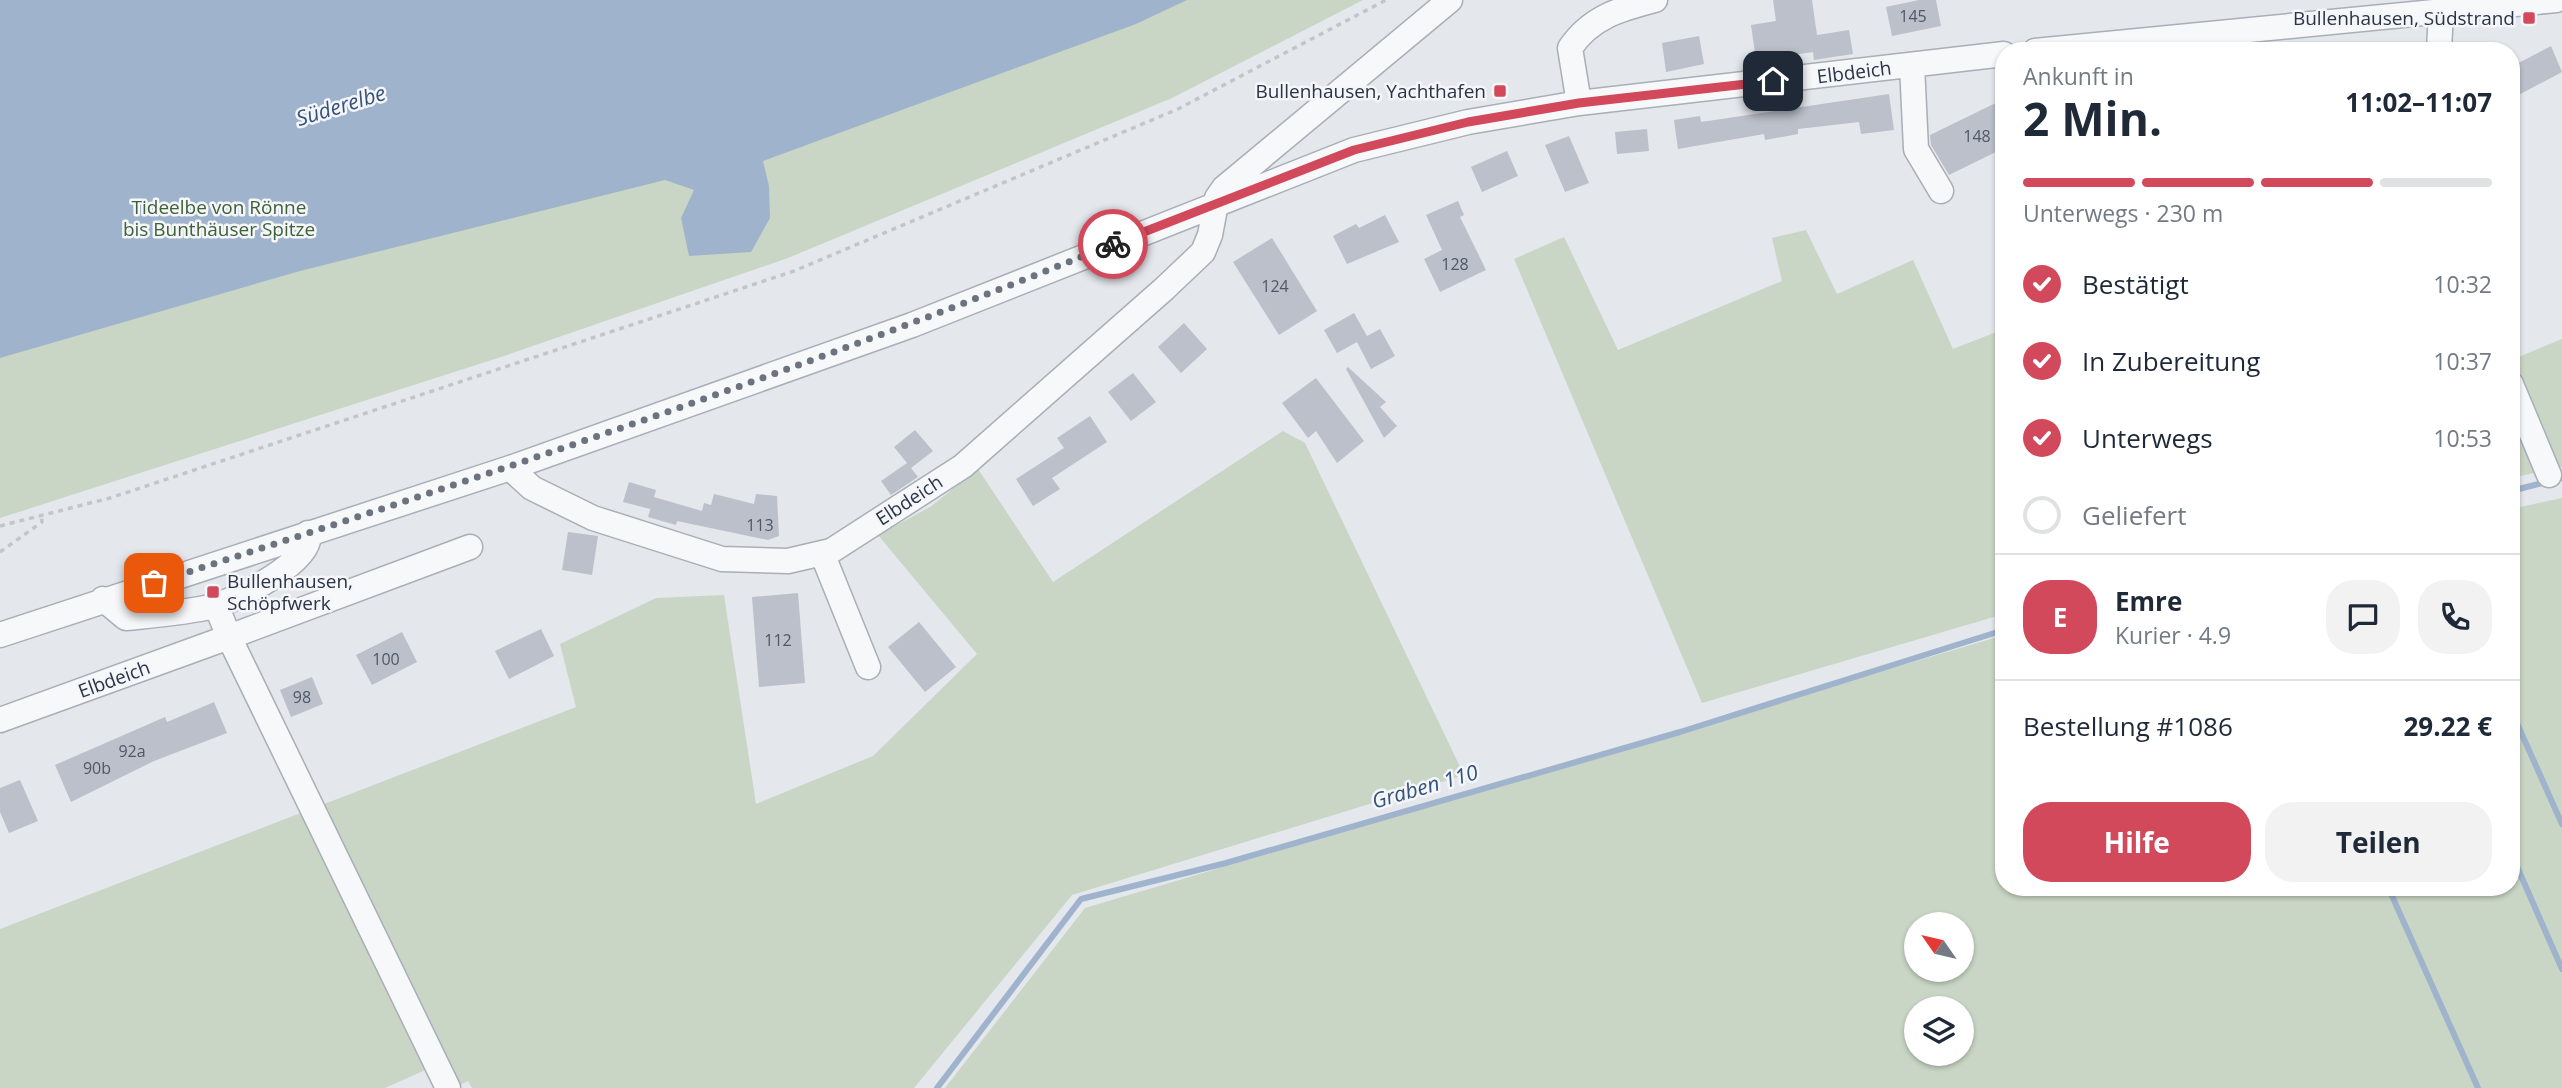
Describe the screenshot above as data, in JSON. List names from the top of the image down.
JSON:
{
  "streets": {
    "street": ["Elbdeich"]
  },
  "water": ["Süderelbe", "Graben 110"],
  "parks": ["Tideelbe von Rönne bis Bunthäuser Spitze"],
  "places": {
    "transit": ["Bullenhausen, Südstrand", "Bullenhausen, Yachthafen", "Bullenhausen, Schöpfwerk"]
  },
  "house_numbers": [
    "145",
    "148",
    "128",
    "124",
    "113",
    "112",
    "100",
    "98",
    "92a",
    "90b"
  ],
  "north": "top left",
  "page": {
    "heading": ["2 Min.", "Ankunft in", "11:02–11:07"],
    "panel": [
      "Emre",
      "Kurier · 4.9",
      "Bestellung #1086",
      "29.22 €"
    ],
    "bar": "Unterwegs · 230 m",
    "list": [
      ["Bestätigt", "10:32"],
      ["In Zubereitung", "10:37"],
      ["Unterwegs", "10:53"],
      "Geliefert"
    ],
    "round": "E",
    "buttons": ["Hilfe", "Teilen"]
  }
}
